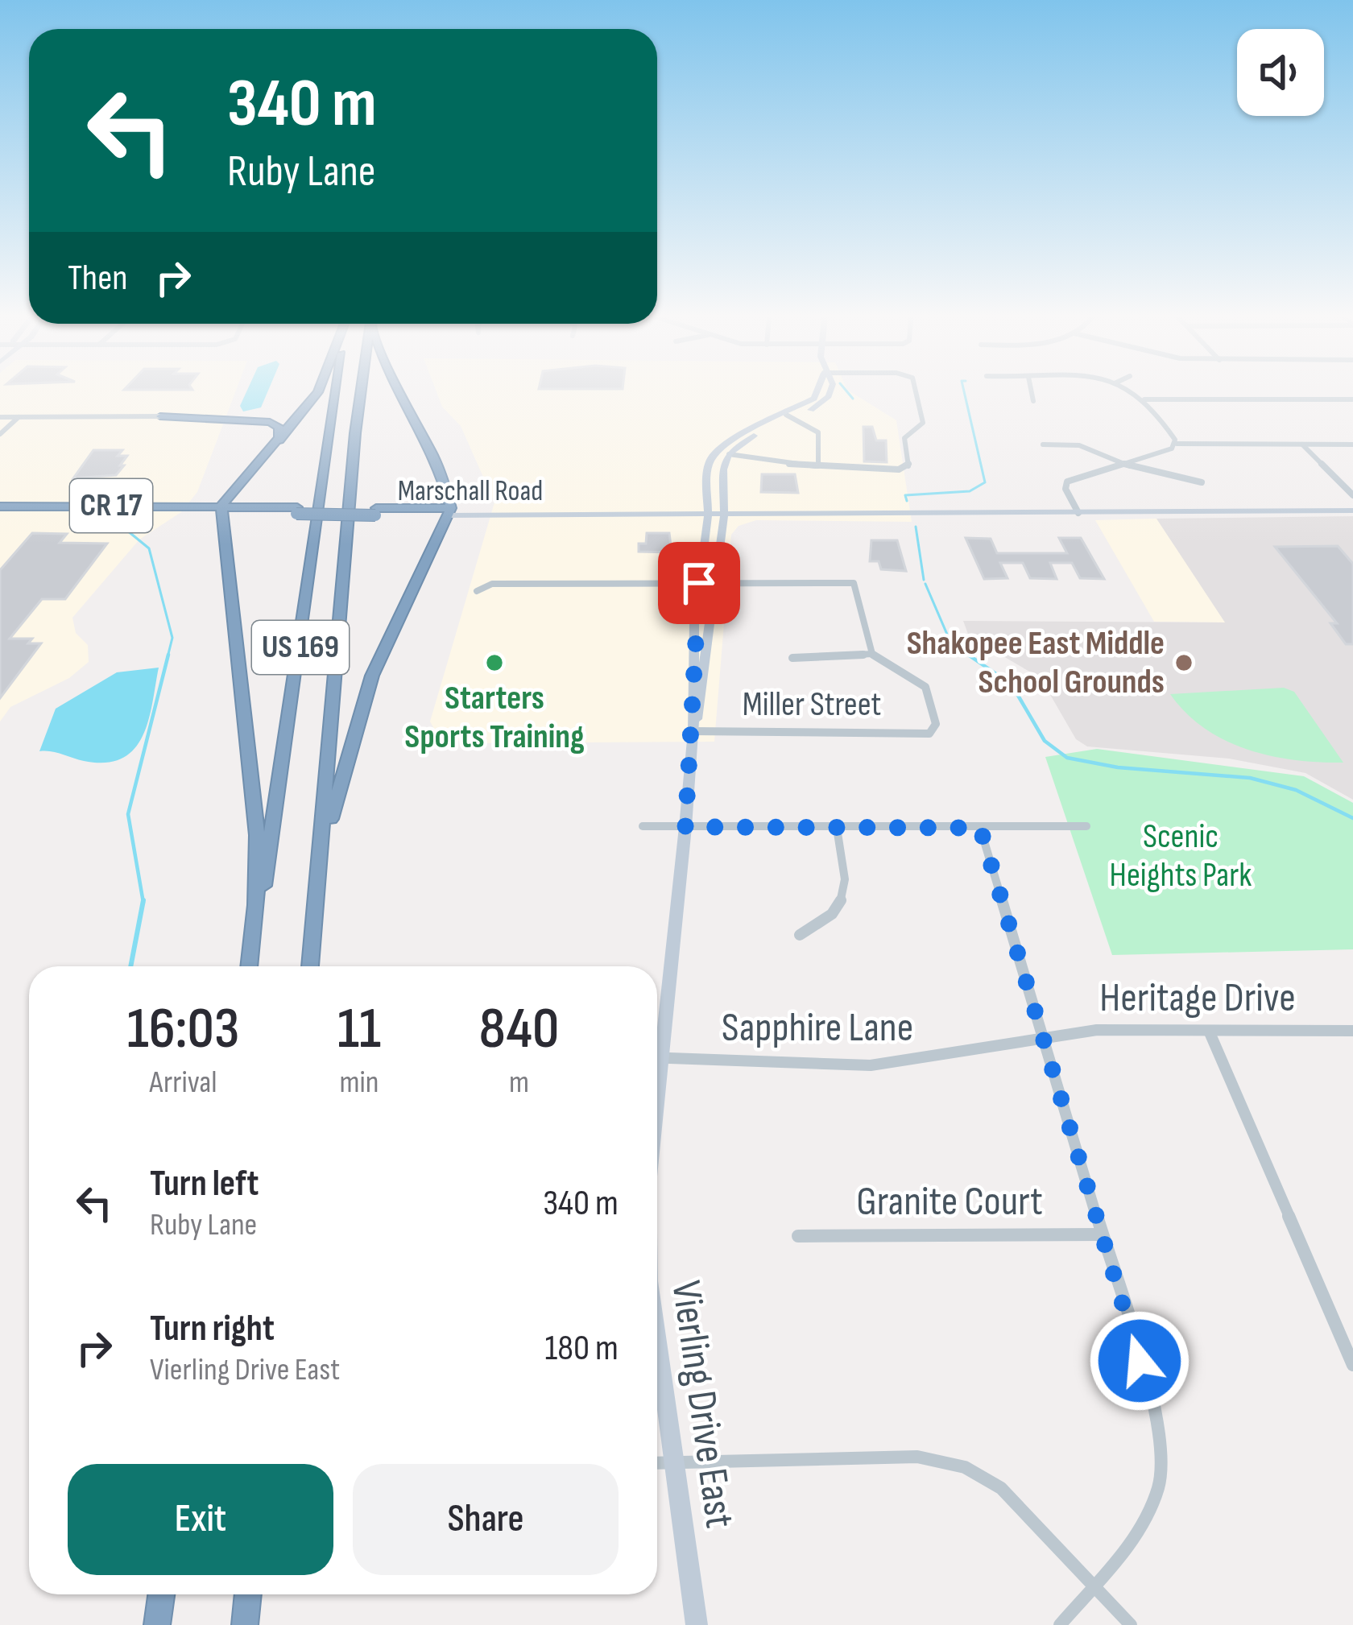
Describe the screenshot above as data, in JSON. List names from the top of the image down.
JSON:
{
  "streets": {
    "highway": ["Marschall Road", "CR 17", "US 169"],
    "street": [
      "Miller Street",
      "Heritage Drive",
      "Sapphire Lane",
      "Granite Court",
      "Vierling Drive East"
    ]
  },
  "crossings": [
    ["Marschall Road", "Vierling Drive East"],
    ["Miller Street", "Vierling Drive East"],
    ["Heritage Drive", "Sapphire Lane"]
  ],
  "parks": ["Scenic Heights Park"],
  "places": ["Starters Sports Training", "Shakopee East Middle School Grounds"],
  "page": {
    "turn": ["340 m", "Ruby Lane"],
    "then": "Then",
    "eta": [
      "16:03",
      "Arrival",
      "11",
      "min",
      "840",
      "m"
    ],
    "list": [
      {
        "name": "Turn left",
        "note": "Ruby Lane",
        "value": "340 m"
      },
      {
        "name": "Turn right",
        "note": "Vierling Drive East",
        "value": "180 m"
      }
    ],
    "buttons": ["Exit", "Share"]
  }
}
